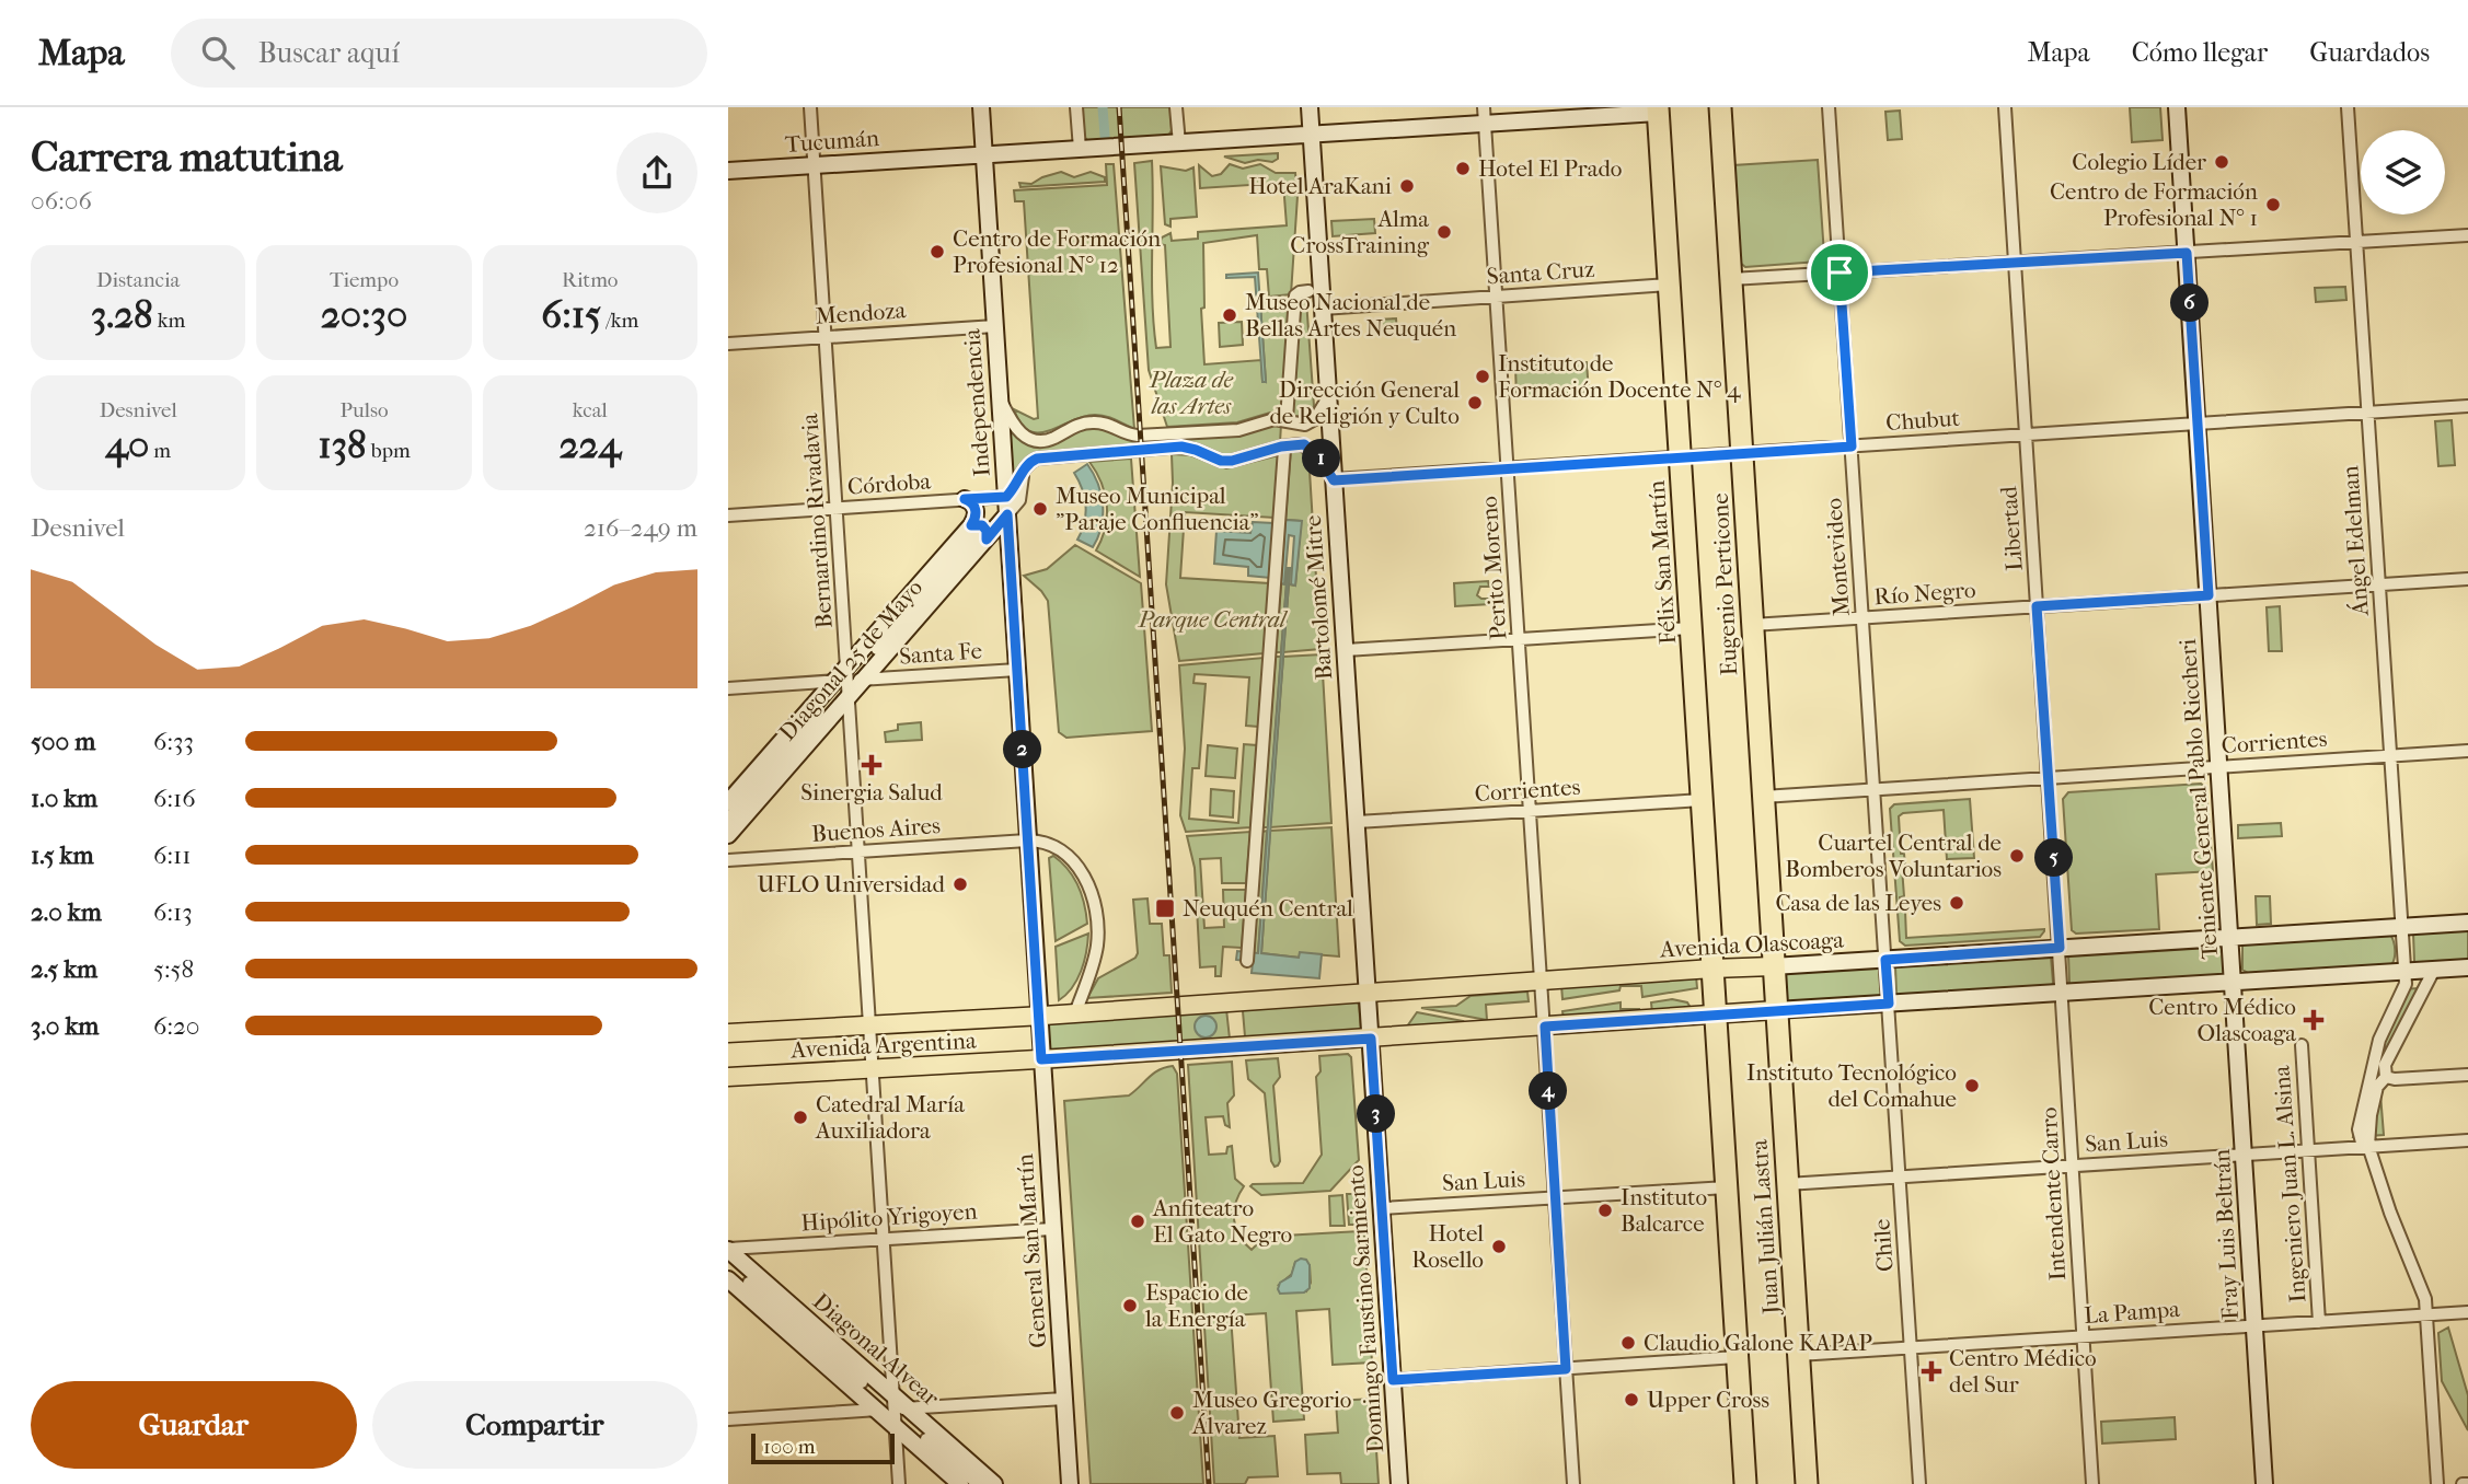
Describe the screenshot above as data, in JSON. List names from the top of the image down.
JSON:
{
  "streets": {
    "highway": ["Félix San Martín", "Eugenio Perticone", "Juan Julián Lastra"],
    "main road": [
      "Tucumán",
      "Independencia",
      "Bartolomé Mitre",
      "Diagonal 25 de Mayo",
      "Teniente General Pablo Riccheri",
      "Avenida Olascoaga",
      "Avenida Argentina",
      "Fray Luis Beltrán",
      "General San Martín",
      "Domingo Faustino Sarmiento",
      "Diagonal Alvear"
    ],
    "street": [
      "Santa Cruz",
      "Mendoza",
      "Chubut",
      "Córdoba",
      "Bernardino Rivadavia",
      "Libertad",
      "Ángel Edelman",
      "Montevideo",
      "Perito Moreno",
      "Río Negro",
      "Santa Fe",
      "Corrientes",
      "Buenos Aires",
      "San Luis",
      "Ingeniero Juan L. Alsina",
      "Intendente Carro",
      "Hipólito Yrigoyen",
      "Chile",
      "La Pampa"
    ]
  },
  "crossings": [
    ["Tucumán", "Independencia"],
    ["Tucumán", "Bernardino Rivadavia"],
    ["Tucumán", "Félix San Martín"],
    ["Tucumán", "Perito Moreno"],
    ["Tucumán", "Bartolomé Mitre"],
    ["Santa Cruz", "Félix San Martín"],
    ["Santa Cruz", "Perito Moreno"],
    ["Santa Cruz", "Bartolomé Mitre"],
    ["Mendoza", "Independencia"],
    ["Mendoza", "Bernardino Rivadavia"],
    ["Independencia", "Córdoba"],
    ["Independencia", "Santa Fe"],
    ["Independencia", "Diagonal 25 de Mayo"],
    ["Independencia", "Buenos Aires"],
    ["Independencia", "Avenida Olascoaga"],
    ["Independencia", "Avenida Argentina"],
    ["Independencia", "General San Martín"],
    ["Chubut", "Libertad"],
    ["Chubut", "Ángel Edelman"],
    ["Chubut", "Montevideo"],
    ["Chubut", "Félix San Martín"],
    ["Chubut", "Perito Moreno"],
    ["Chubut", "Eugenio Perticone"],
    ["Chubut", "Bartolomé Mitre"],
    ["Chubut", "Teniente General Pablo Riccheri"],
    ["Córdoba", "Bernardino Rivadavia"],
    ["Bernardino Rivadavia", "Santa Fe"],
    ["Bernardino Rivadavia", "Diagonal 25 de Mayo"],
    ["Bernardino Rivadavia", "Buenos Aires"],
    ["Bernardino Rivadavia", "Avenida Argentina"],
    ["Bernardino Rivadavia", "Hipólito Yrigoyen"],
    ["Bernardino Rivadavia", "Diagonal Alvear"],
    ["Libertad", "Río Negro"],
    ["Libertad", "Corrientes"],
    ["Libertad", "Avenida Olascoaga"],
    ["Libertad", "Intendente Carro"],
    ["Ángel Edelman", "Río Negro"],
    ["Ángel Edelman", "Corrientes"],
    ["Ángel Edelman", "Avenida Olascoaga"],
    ["Ángel Edelman", "San Luis"],
    ["Montevideo", "Río Negro"],
    ["Montevideo", "Corrientes"],
    ["Montevideo", "Avenida Olascoaga"],
    ["Montevideo", "Chile"],
    ["Félix San Martín", "Corrientes"],
    ["Félix San Martín", "Avenida Olascoaga"],
    ["Félix San Martín", "San Luis"],
    ["Perito Moreno", "Corrientes"],
    ["Perito Moreno", "Avenida Olascoaga"],
    ["Perito Moreno", "San Luis"],
    ["Eugenio Perticone", "Río Negro"],
    ["Eugenio Perticone", "Corrientes"],
    ["Eugenio Perticone", "Avenida Olascoaga"],
    ["Eugenio Perticone", "Juan Julián Lastra"],
    ["Río Negro", "Teniente General Pablo Riccheri"],
    ["Bartolomé Mitre", "Corrientes"],
    ["Bartolomé Mitre", "Avenida Olascoaga"],
    ["Bartolomé Mitre", "Domingo Faustino Sarmiento"],
    ["Santa Fe", "Diagonal 25 de Mayo"],
    ["Corrientes", "Teniente General Pablo Riccheri"],
    ["Teniente General Pablo Riccheri", "Avenida Olascoaga"],
    ["Teniente General Pablo Riccheri", "Fray Luis Beltrán"],
    ["Avenida Olascoaga", "Avenida Argentina"],
    ["Avenida Olascoaga", "Intendente Carro"],
    ["Avenida Olascoaga", "Juan Julián Lastra"],
    ["Avenida Olascoaga", "General San Martín"],
    ["Avenida Argentina", "General San Martín"],
    ["San Luis", "Ingeniero Juan L. Alsina"],
    ["San Luis", "Intendente Carro"],
    ["San Luis", "Juan Julián Lastra"],
    ["San Luis", "Fray Luis Beltrán"],
    ["San Luis", "Chile"],
    ["San Luis", "Domingo Faustino Sarmiento"],
    ["Ingeniero Juan L. Alsina", "La Pampa"],
    ["Intendente Carro", "La Pampa"],
    ["Hipólito Yrigoyen", "General San Martín"],
    ["Hipólito Yrigoyen", "Diagonal Alvear"],
    ["Juan Julián Lastra", "La Pampa"],
    ["Fray Luis Beltrán", "La Pampa"],
    ["Chile", "La Pampa"]
  ],
  "parks": ["Plaza de las Artes", "Parque Central"],
  "places": {
    "other": [
      "Colegio Líder",
      "Hotel El Prado",
      "Hotel AraKani",
      "Centro de Formación Profesional N° 1",
      "Alma CrossTraining",
      "Centro de Formación Profesional N° 12",
      "Museo Nacional de Bellas Artes Neuquén",
      "Instituto de Formación Docente N° 4",
      "Dirección General de Religión y Culto",
      "Museo Municipal \"Paraje Confluencia\"",
      "Cuartel Central de Bomberos Voluntarios",
      "UFLO Universidad",
      "Casa de las Leyes",
      "Instituto Tecnológico del Comahue",
      "Catedral María Auxiliadora",
      "Instituto Balcarce",
      "Anfiteatro El Gato Negro",
      "Hotel Rosello",
      "Espacio de la Energía",
      "Claudio Galone KAPAP",
      "Upper Cross",
      "Museo Gregorio Álvarez"
    ],
    "health": ["Sinergia Salud", "Centro Médico Olascoaga", "Centro Médico del Sur"],
    "transit": ["Neuquén Central"]
  },
  "scale_bar": "100 m",
  "page": {
    "header": "Mapa",
    "search": "Buscar aquí",
    "nav": ["Mapa", "Cómo llegar", "Guardados"],
    "heading": ["Carrera matutina", "06:06"],
    "stats": [
      ["Distancia", "3.28 km"],
      ["Tiempo", "20:30"],
      ["Ritmo", "6:15 /km"],
      ["Desnivel", "40 m"],
      ["Pulso", "138 bpm"],
      ["kcal", "224"]
    ],
    "pins": [
      "6",
      "1",
      "2",
      "5",
      "4",
      "3"
    ],
    "chart": ["Desnivel", "216–249 m"],
    "list": [
      {
        "name": "500 m",
        "note": "6:33"
      },
      {
        "name": "1.0 km",
        "note": "6:16"
      },
      {
        "name": "1.5 km",
        "note": "6:11"
      },
      {
        "name": "2.0 km",
        "note": "6:13"
      },
      {
        "name": "2.5 km",
        "note": "5:58"
      },
      {
        "name": "3.0 km",
        "note": "6:20"
      }
    ],
    "buttons": ["Guardar", "Compartir"],
    "scale": "100 m"
  }
}
